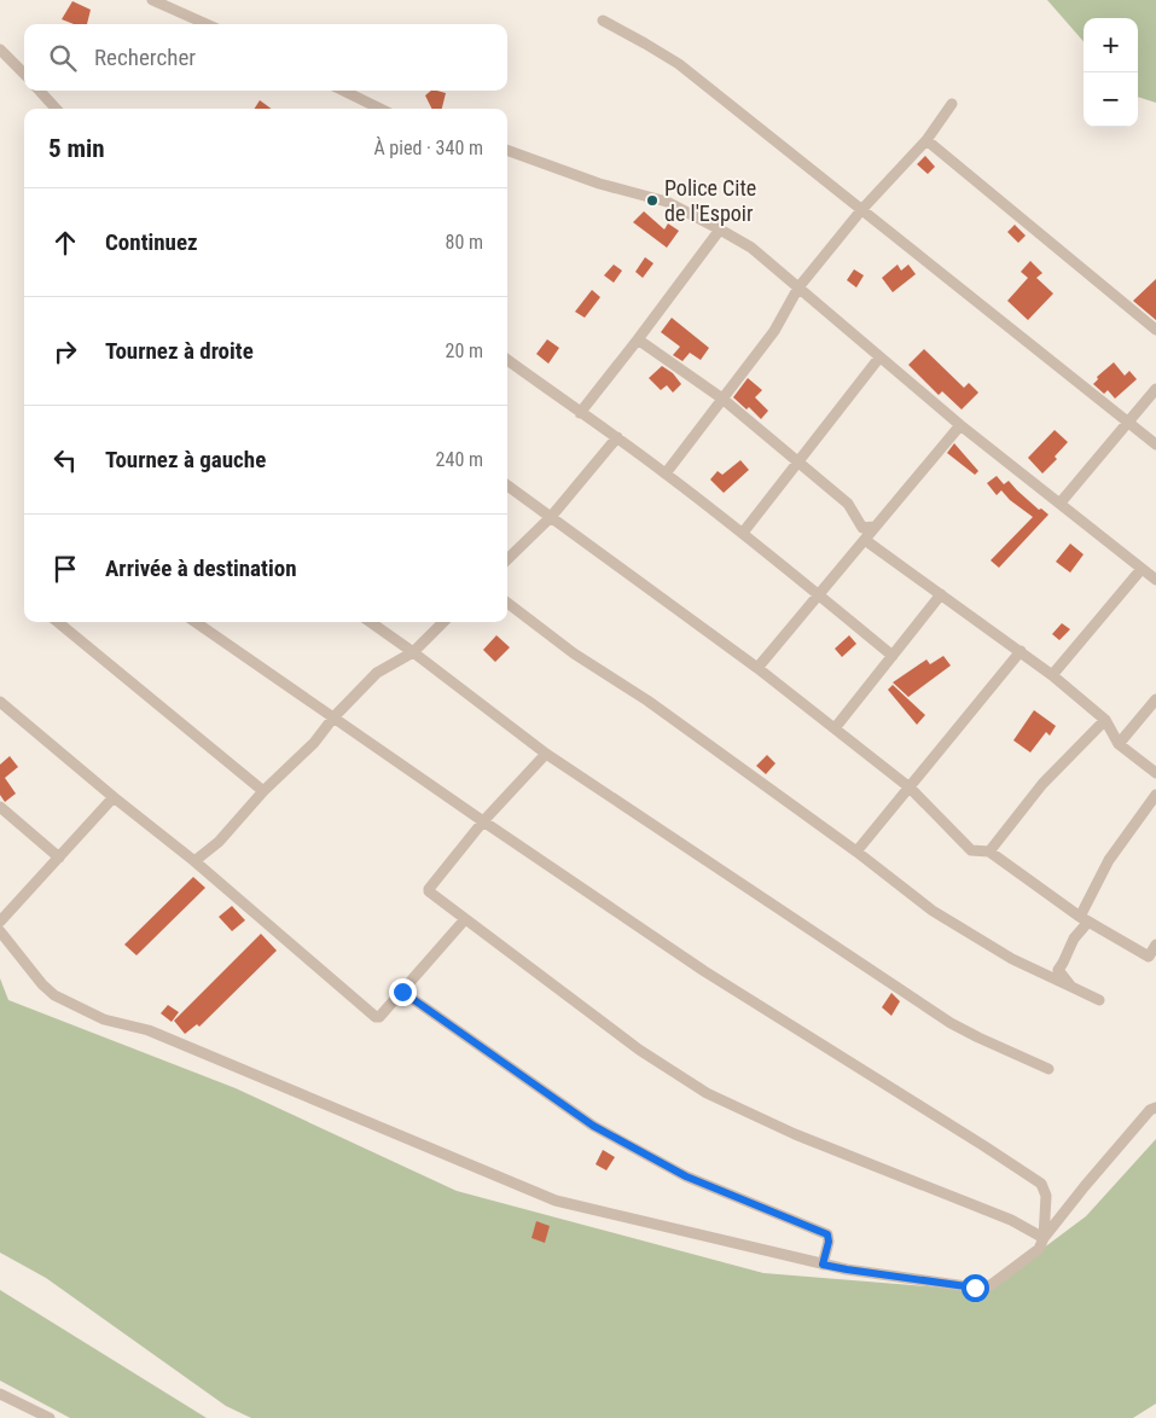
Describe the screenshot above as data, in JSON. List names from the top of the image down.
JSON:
{
  "places": ["Police Cite de l'Espoir"],
  "page": {
    "map_buttons": ["+", "−"],
    "search": "Rechercher",
    "heading": ["5 min", "À pied · 340 m"],
    "list": [
      ["Continuez", "80 m"],
      ["Tournez à droite", "20 m"],
      ["Tournez à gauche", "240 m"],
      "Arrivée à destination"
    ]
  }
}
